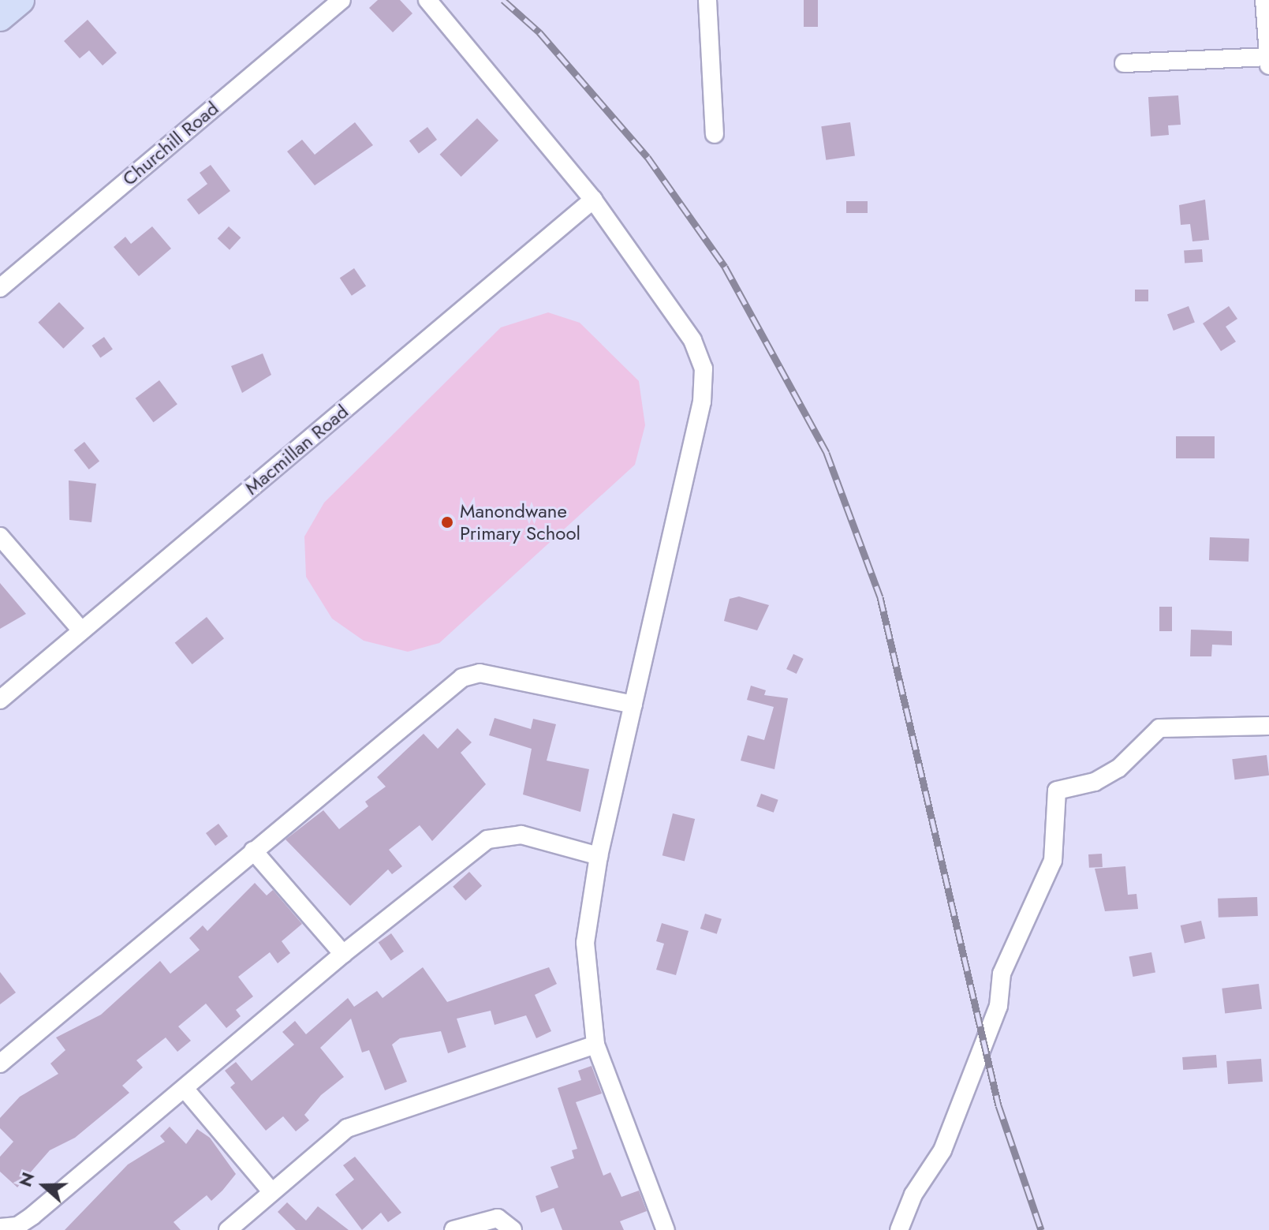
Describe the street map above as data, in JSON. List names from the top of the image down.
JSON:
{
  "streets": {
    "street": ["Churchill Road", "Macmillan Road"]
  },
  "places": ["Manondwane Primary School"],
  "north": "left"
}
